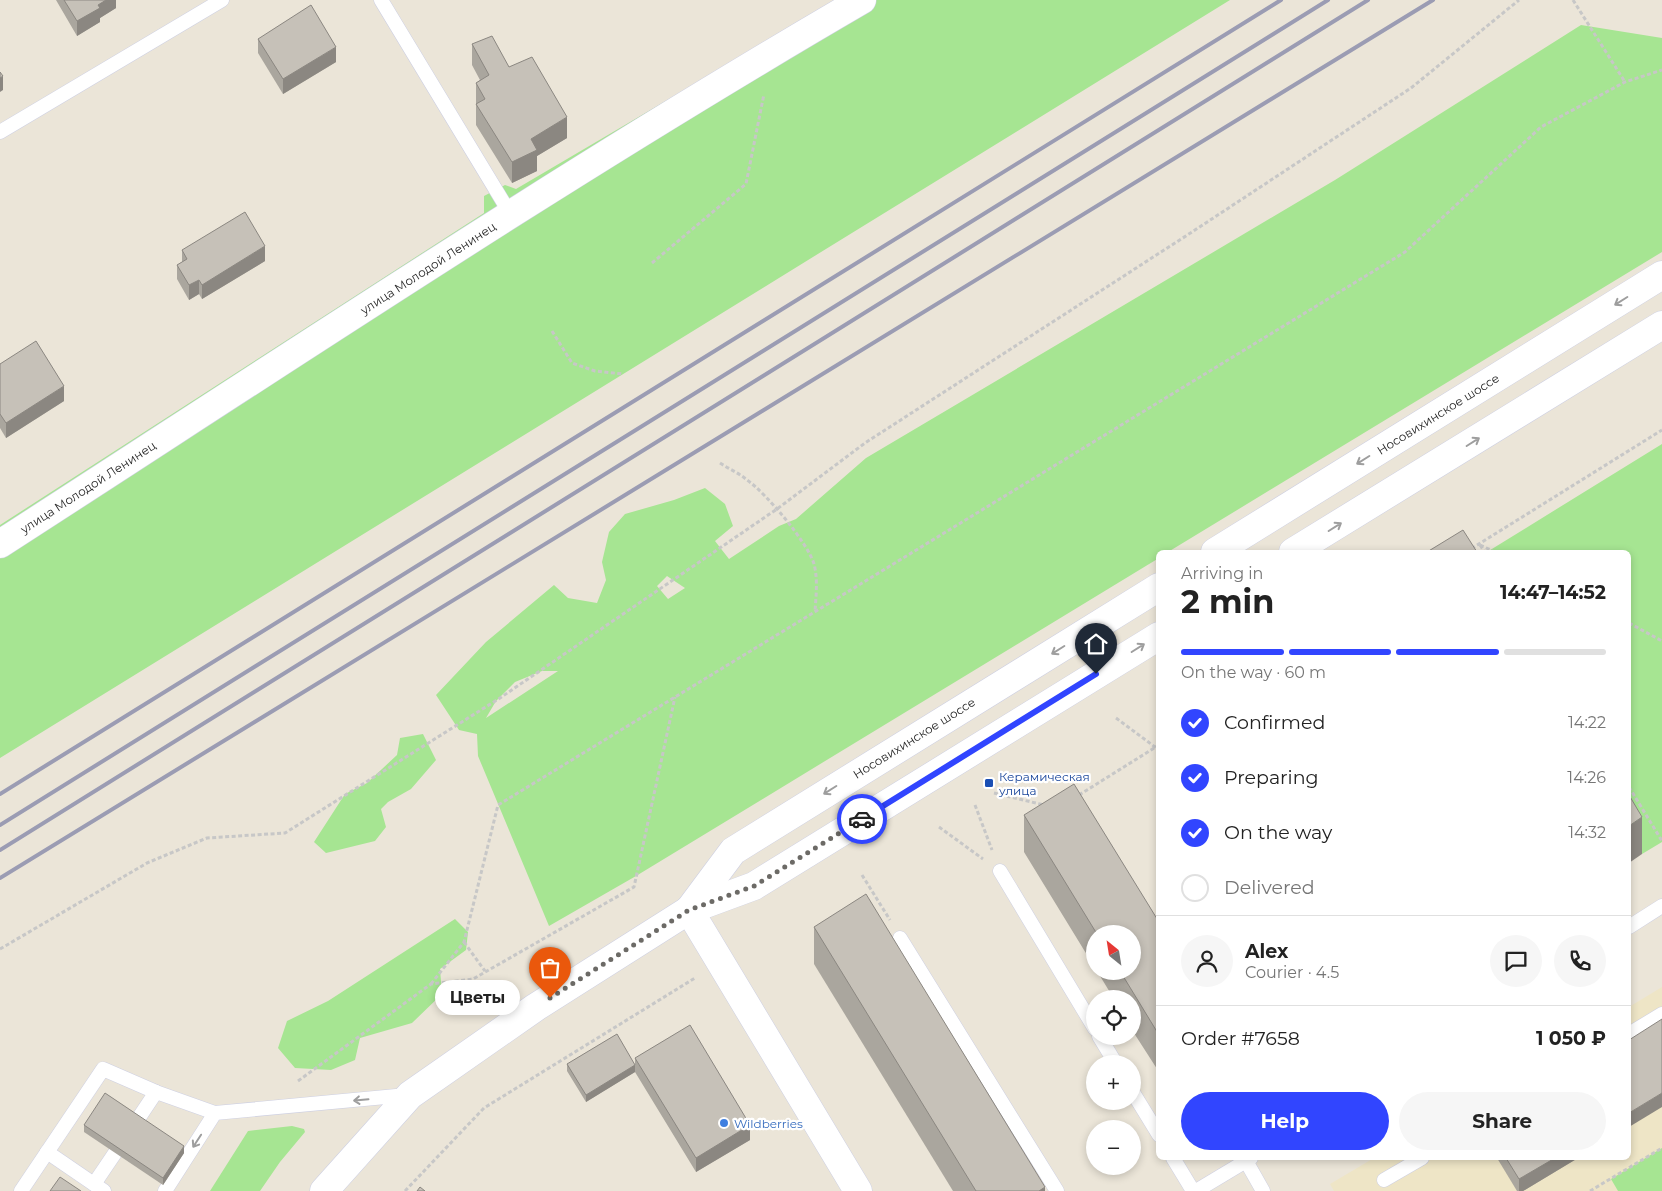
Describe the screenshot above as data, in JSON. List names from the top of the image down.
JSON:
{
  "streets": {
    "main road": ["улица Молодой Ленинец", "Носовихинское шоссе"]
  },
  "places": {
    "transit": ["Керамическая улица"],
    "other": ["Цветы", "Wildberries"]
  },
  "north": "top left",
  "page": {
    "heading": ["2 min", "Arriving in", "14:47–14:52"],
    "panel": [
      "Alex",
      "Courier · 4.5",
      "Order #7658",
      "1 050 ₽"
    ],
    "bar": "On the way · 60 m",
    "list": [
      ["Confirmed", "14:22"],
      ["Preparing", "14:26"],
      ["On the way", "14:32"],
      "Delivered"
    ],
    "map_buttons": ["+", "−"],
    "bubble": "Цветы",
    "buttons": ["Help", "Share"]
  }
}
